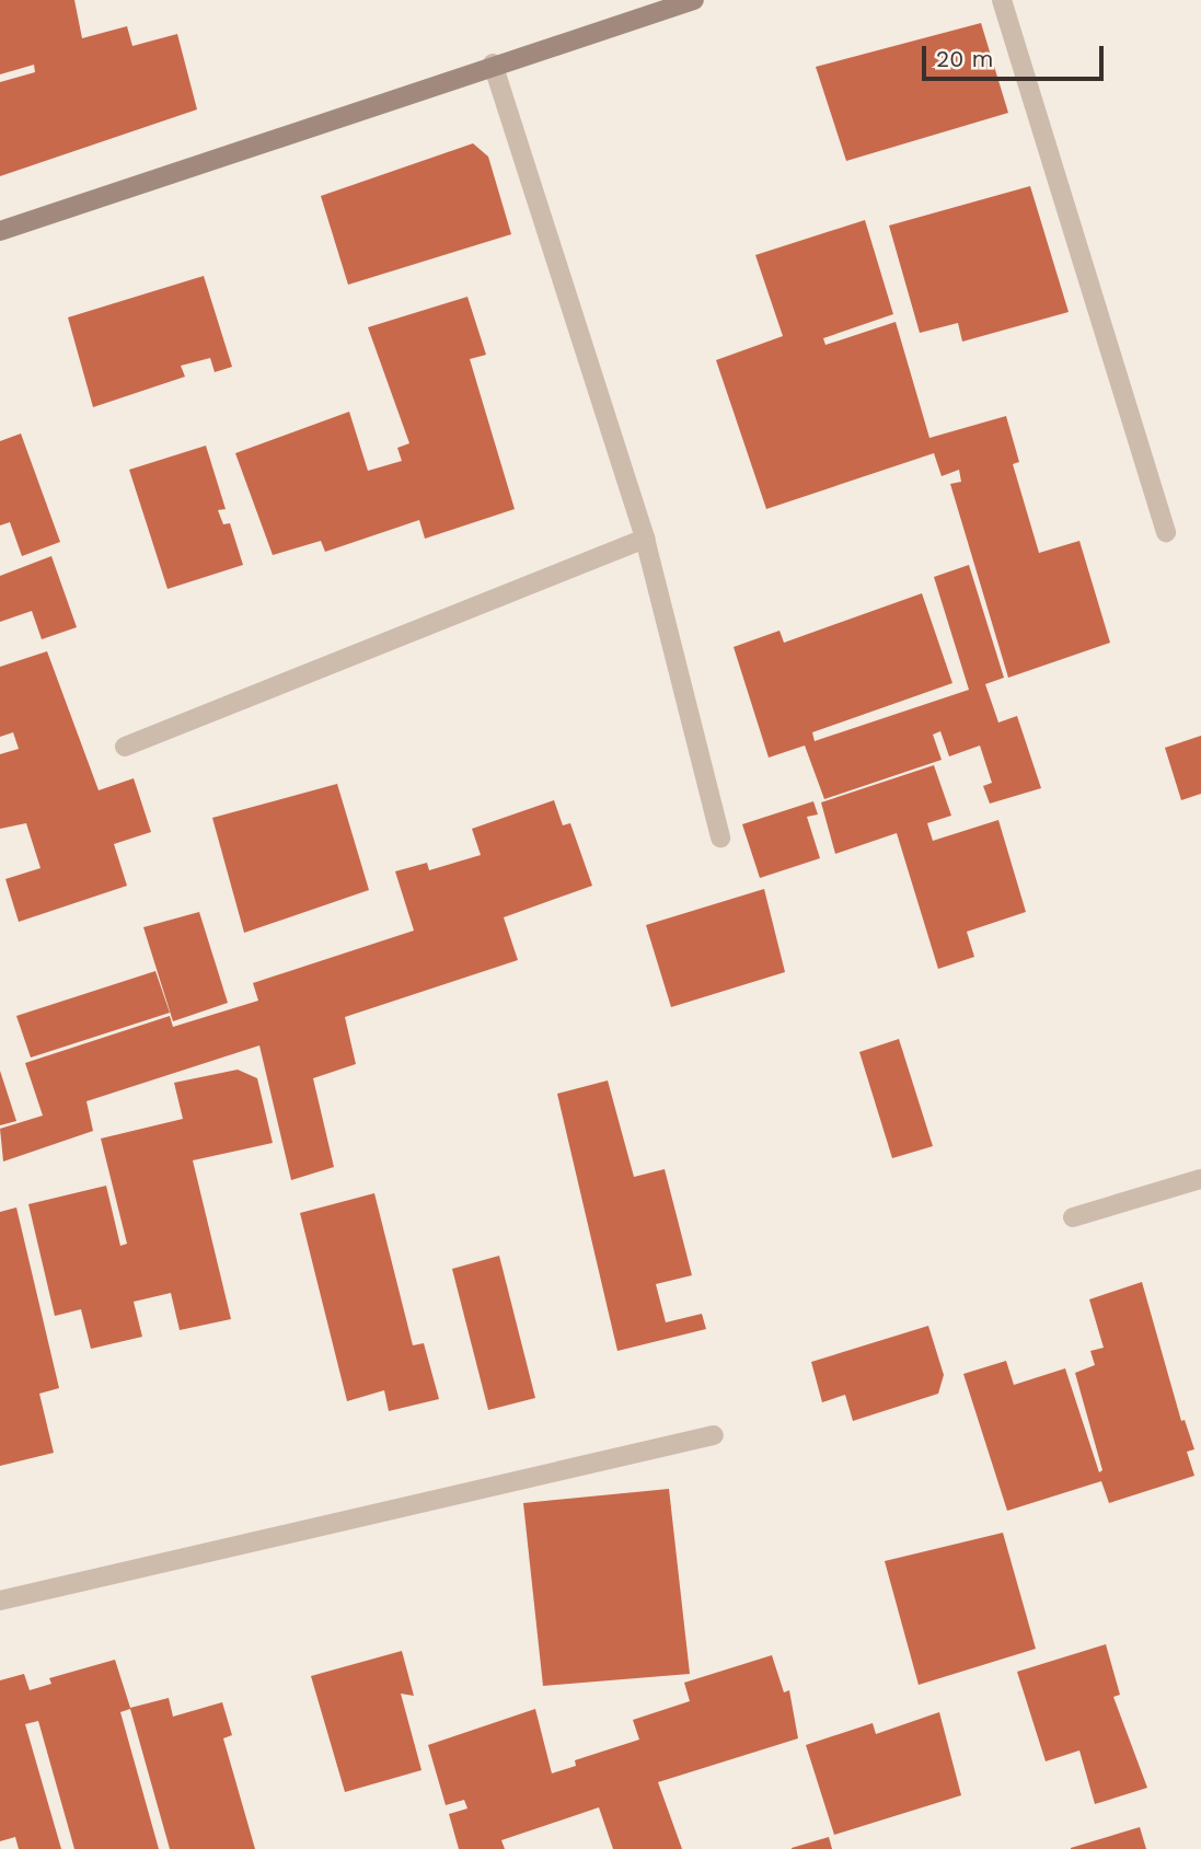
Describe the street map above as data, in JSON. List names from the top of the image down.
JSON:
{
  "scale_bar": "20 m"
}
